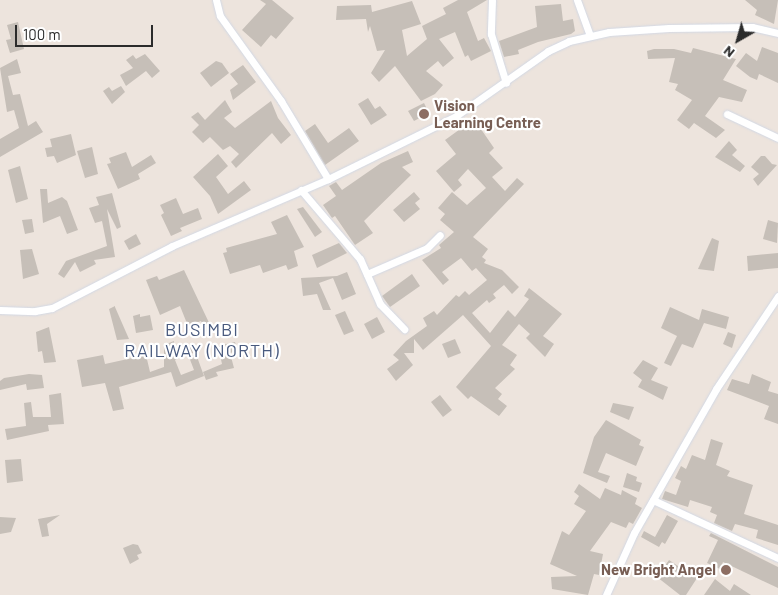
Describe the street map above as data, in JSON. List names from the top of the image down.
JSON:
{
  "districts": ["BUSIMBI RAILWAY (NORTH)"],
  "places": ["Vision Learning Centre", "New Bright Angel"],
  "scale_bar": "100 m",
  "north": "bottom left"
}
